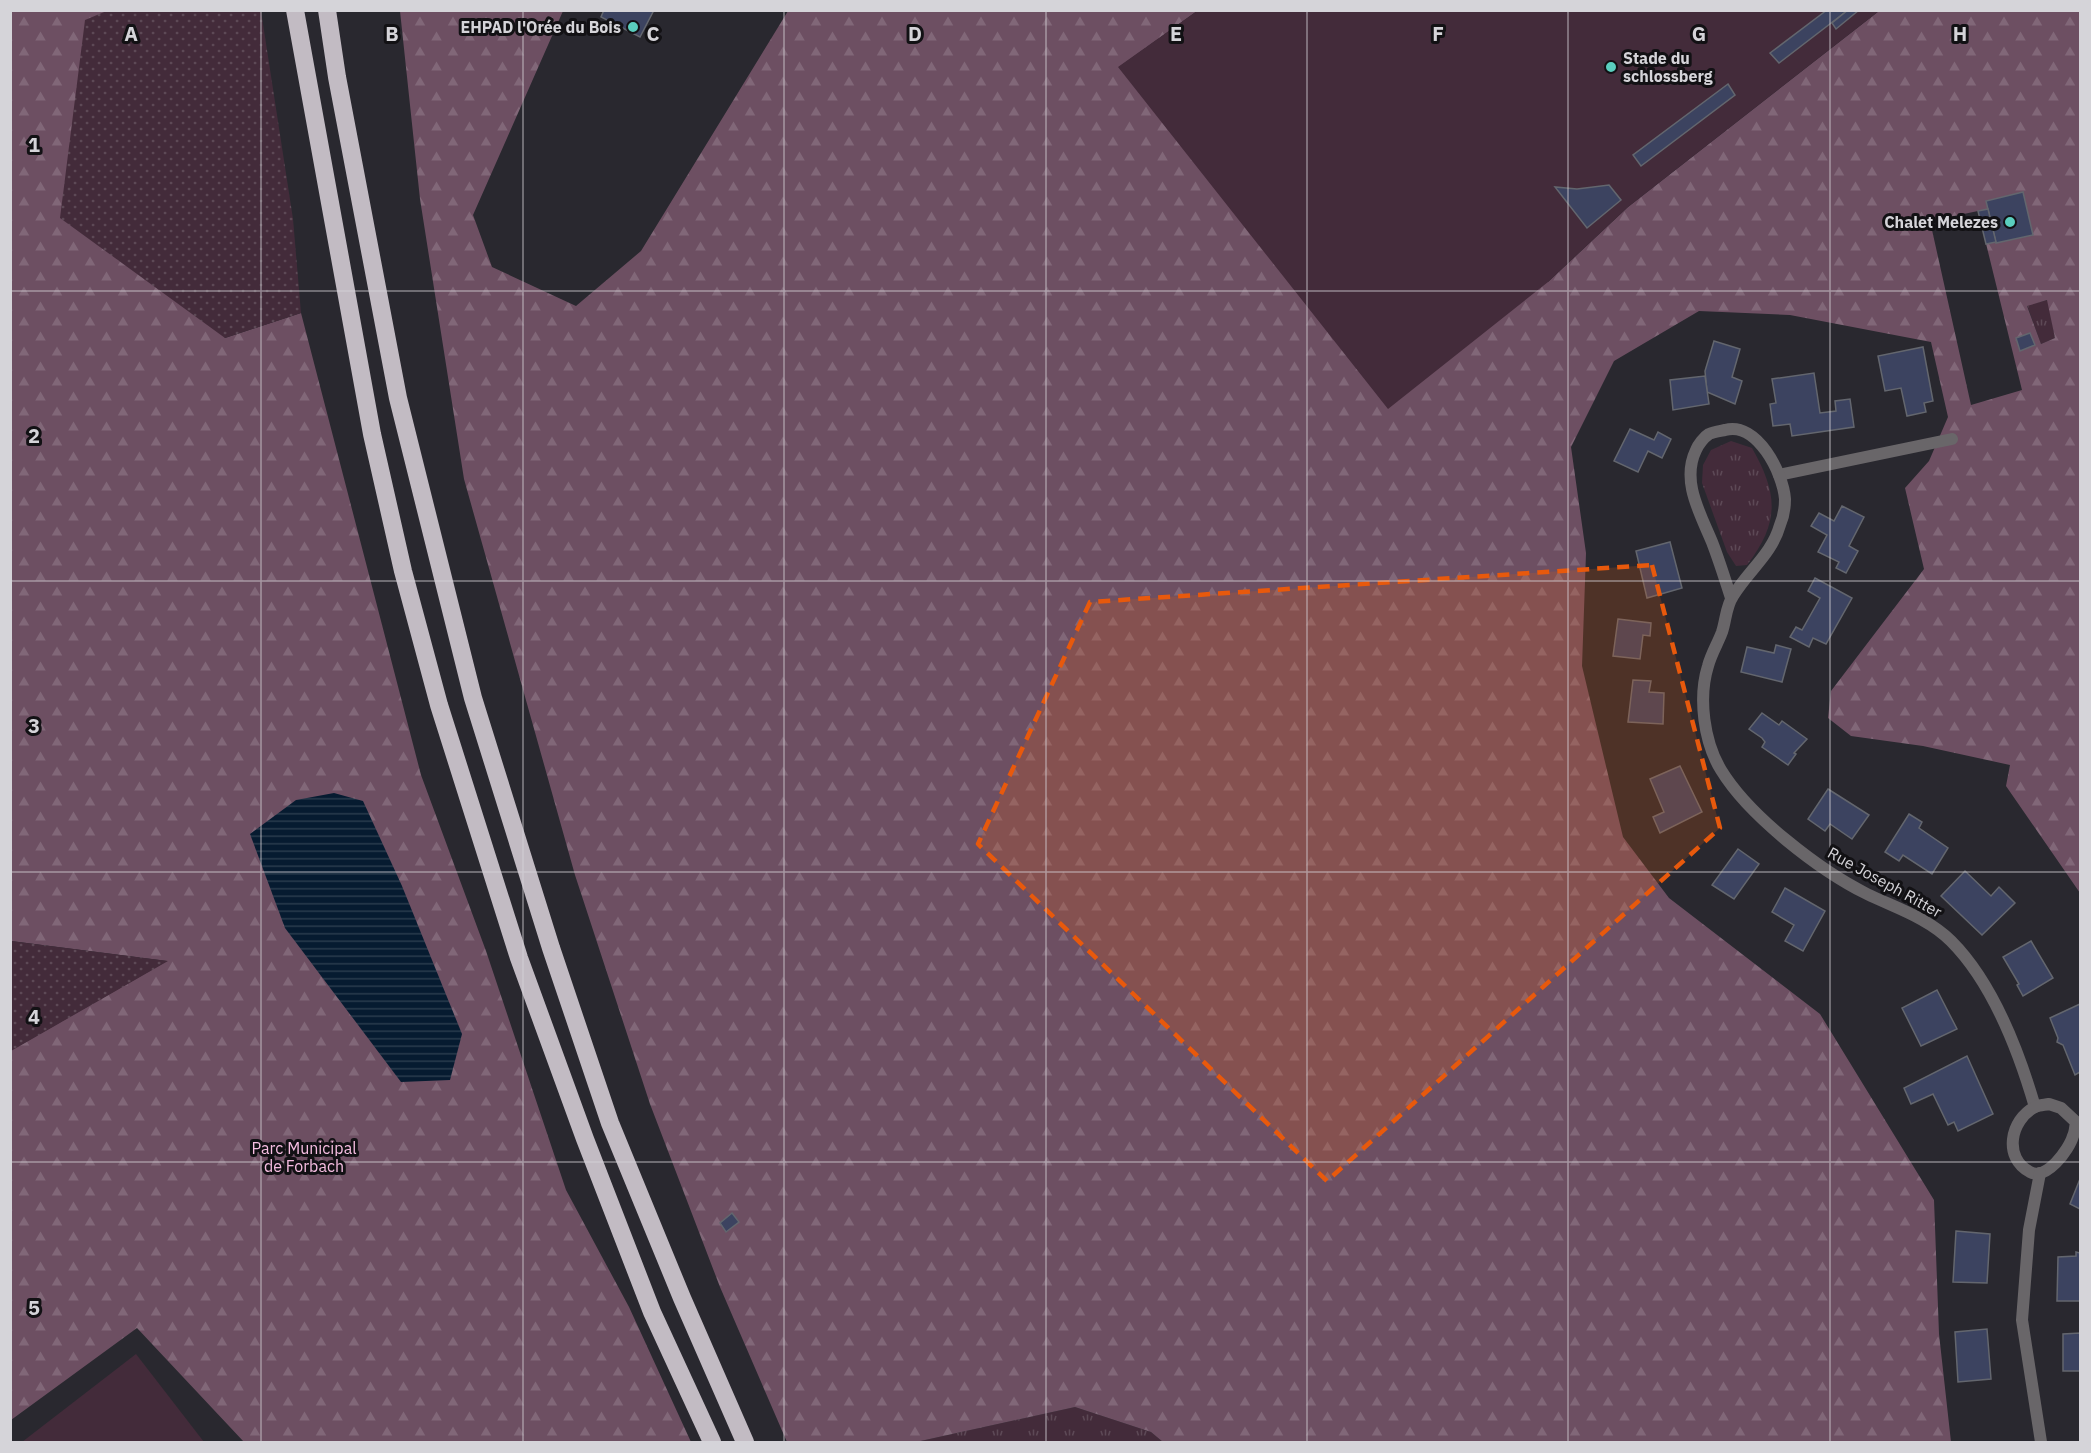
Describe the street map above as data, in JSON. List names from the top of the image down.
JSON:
{
  "streets": {
    "street": ["Rue Joseph Ritter"]
  },
  "parks": ["Parc Municipal de Forbach"],
  "places": ["EHPAD l'Orée du Bois", "Stade du schlossberg", "Chalet Melezes"],
  "grid": {
    "columns": [
      "A",
      "B",
      "C",
      "D",
      "E",
      "F",
      "G",
      "H"
    ],
    "rows": [
      "1",
      "2",
      "3",
      "4",
      "5"
    ]
  }
}
